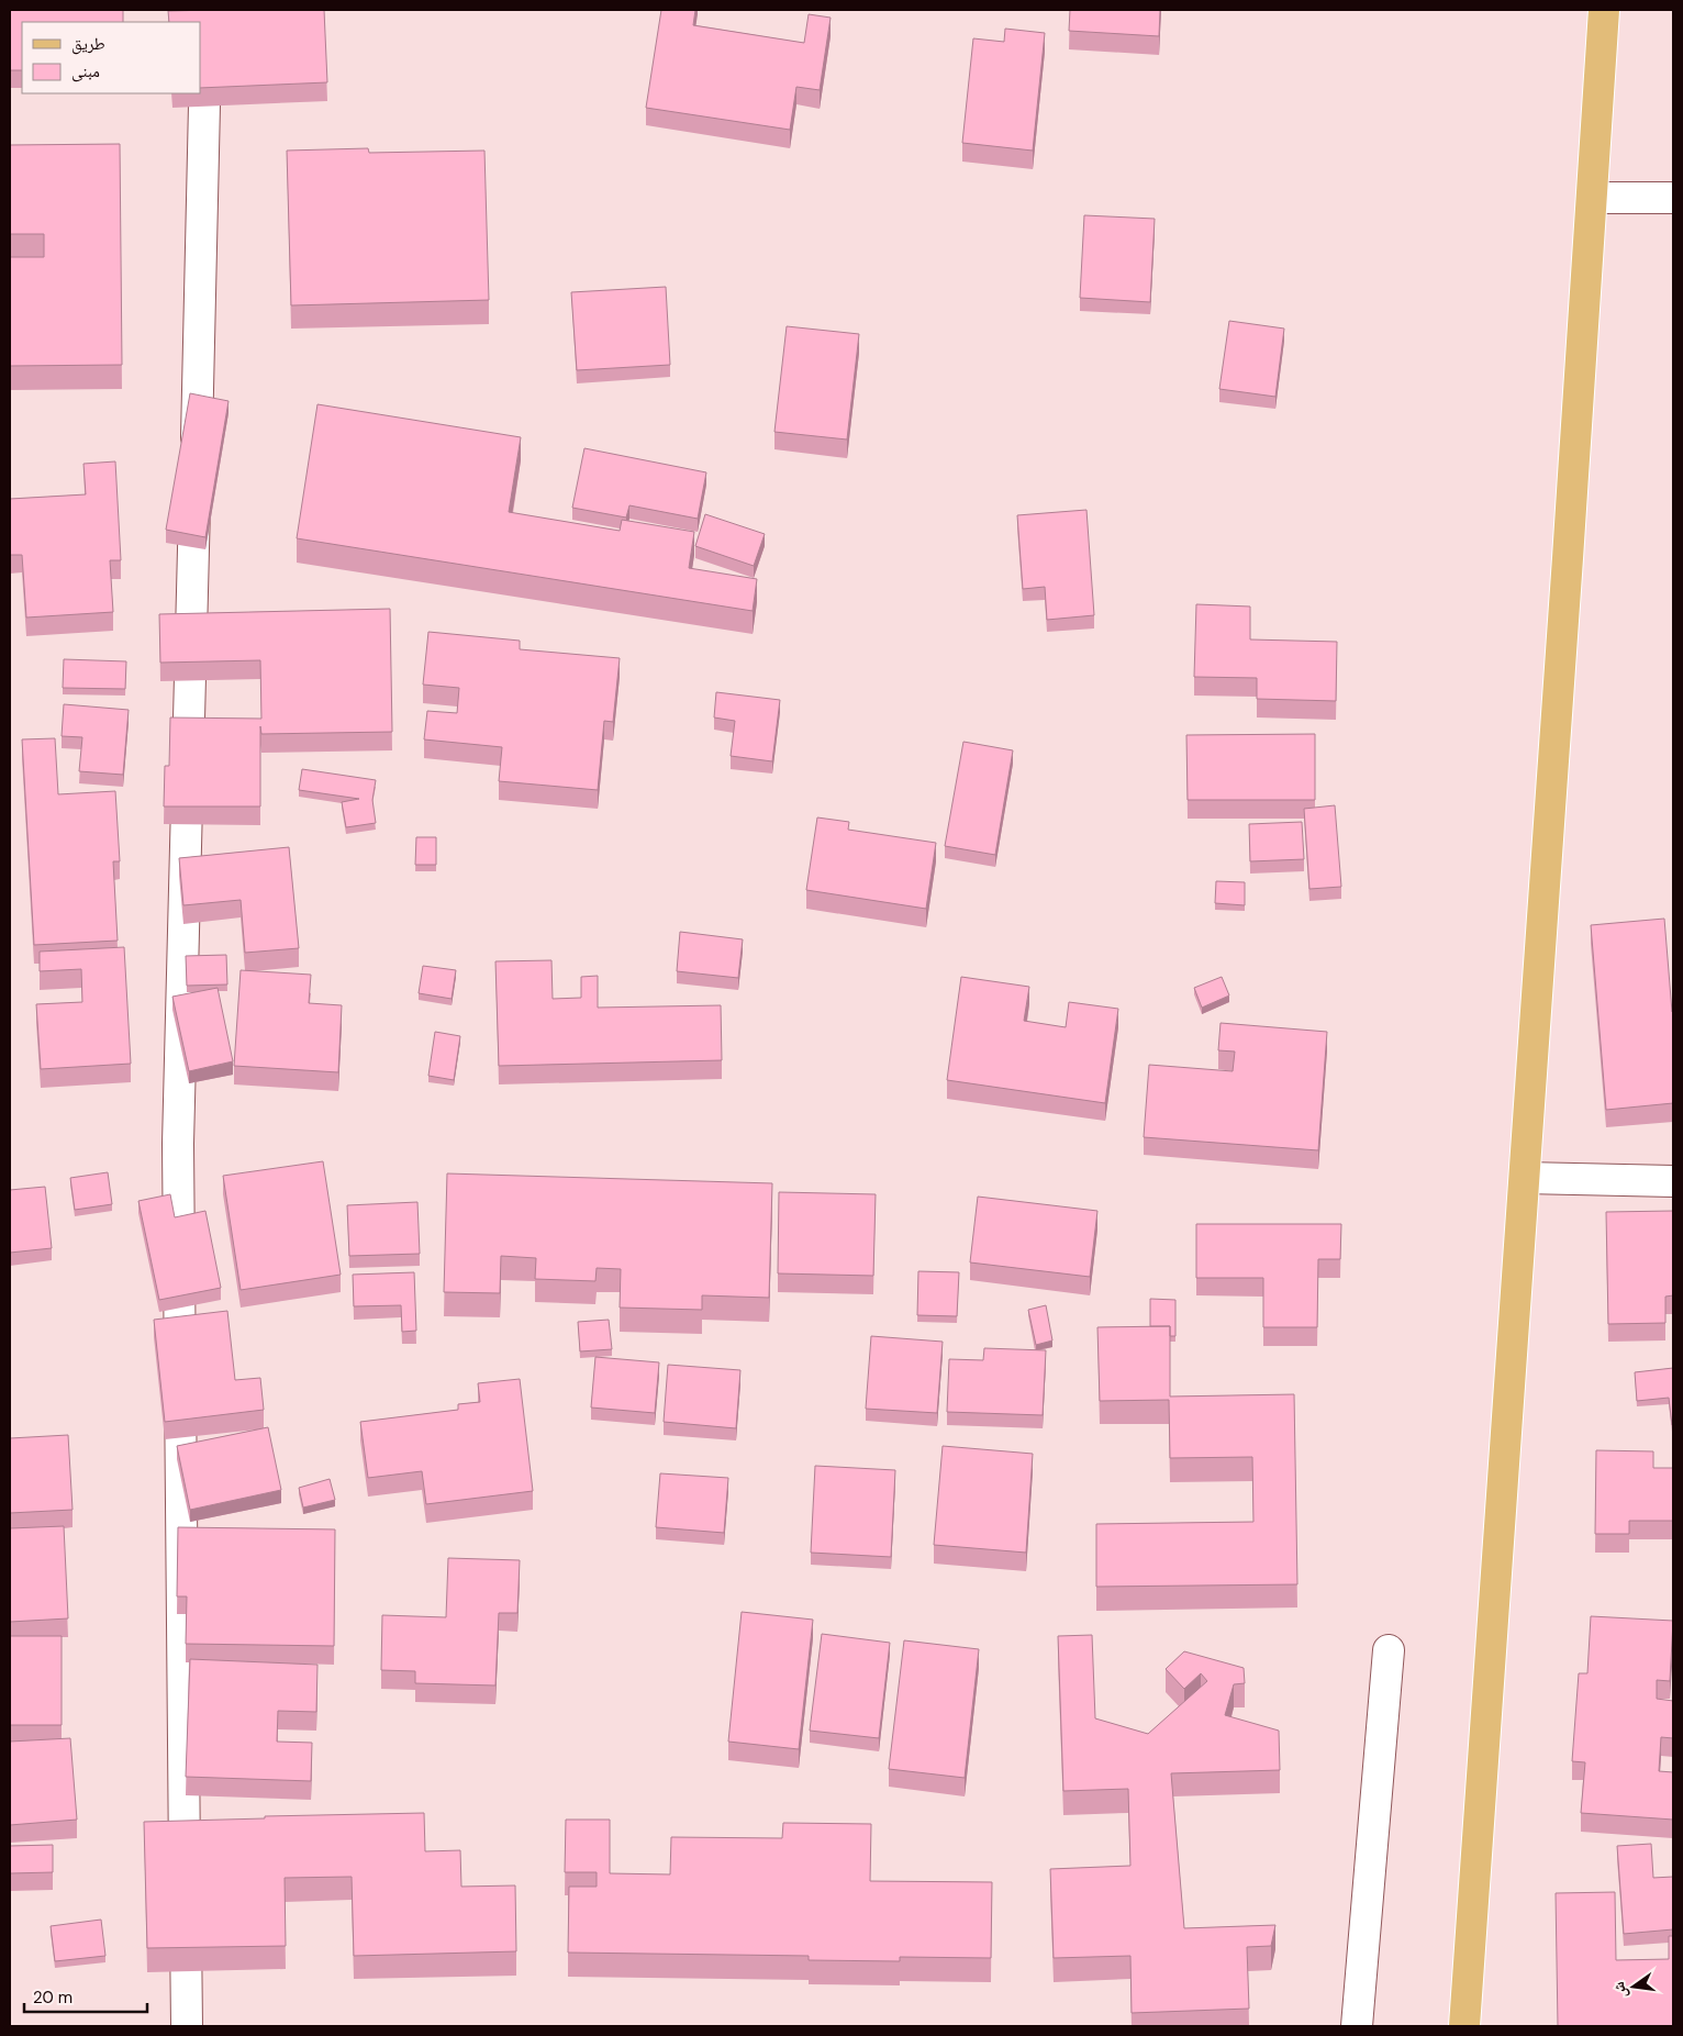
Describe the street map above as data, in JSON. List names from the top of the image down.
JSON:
{
  "legend": ["طريق", "مبنى"],
  "scale_bar": "20 m",
  "north": "left"
}
